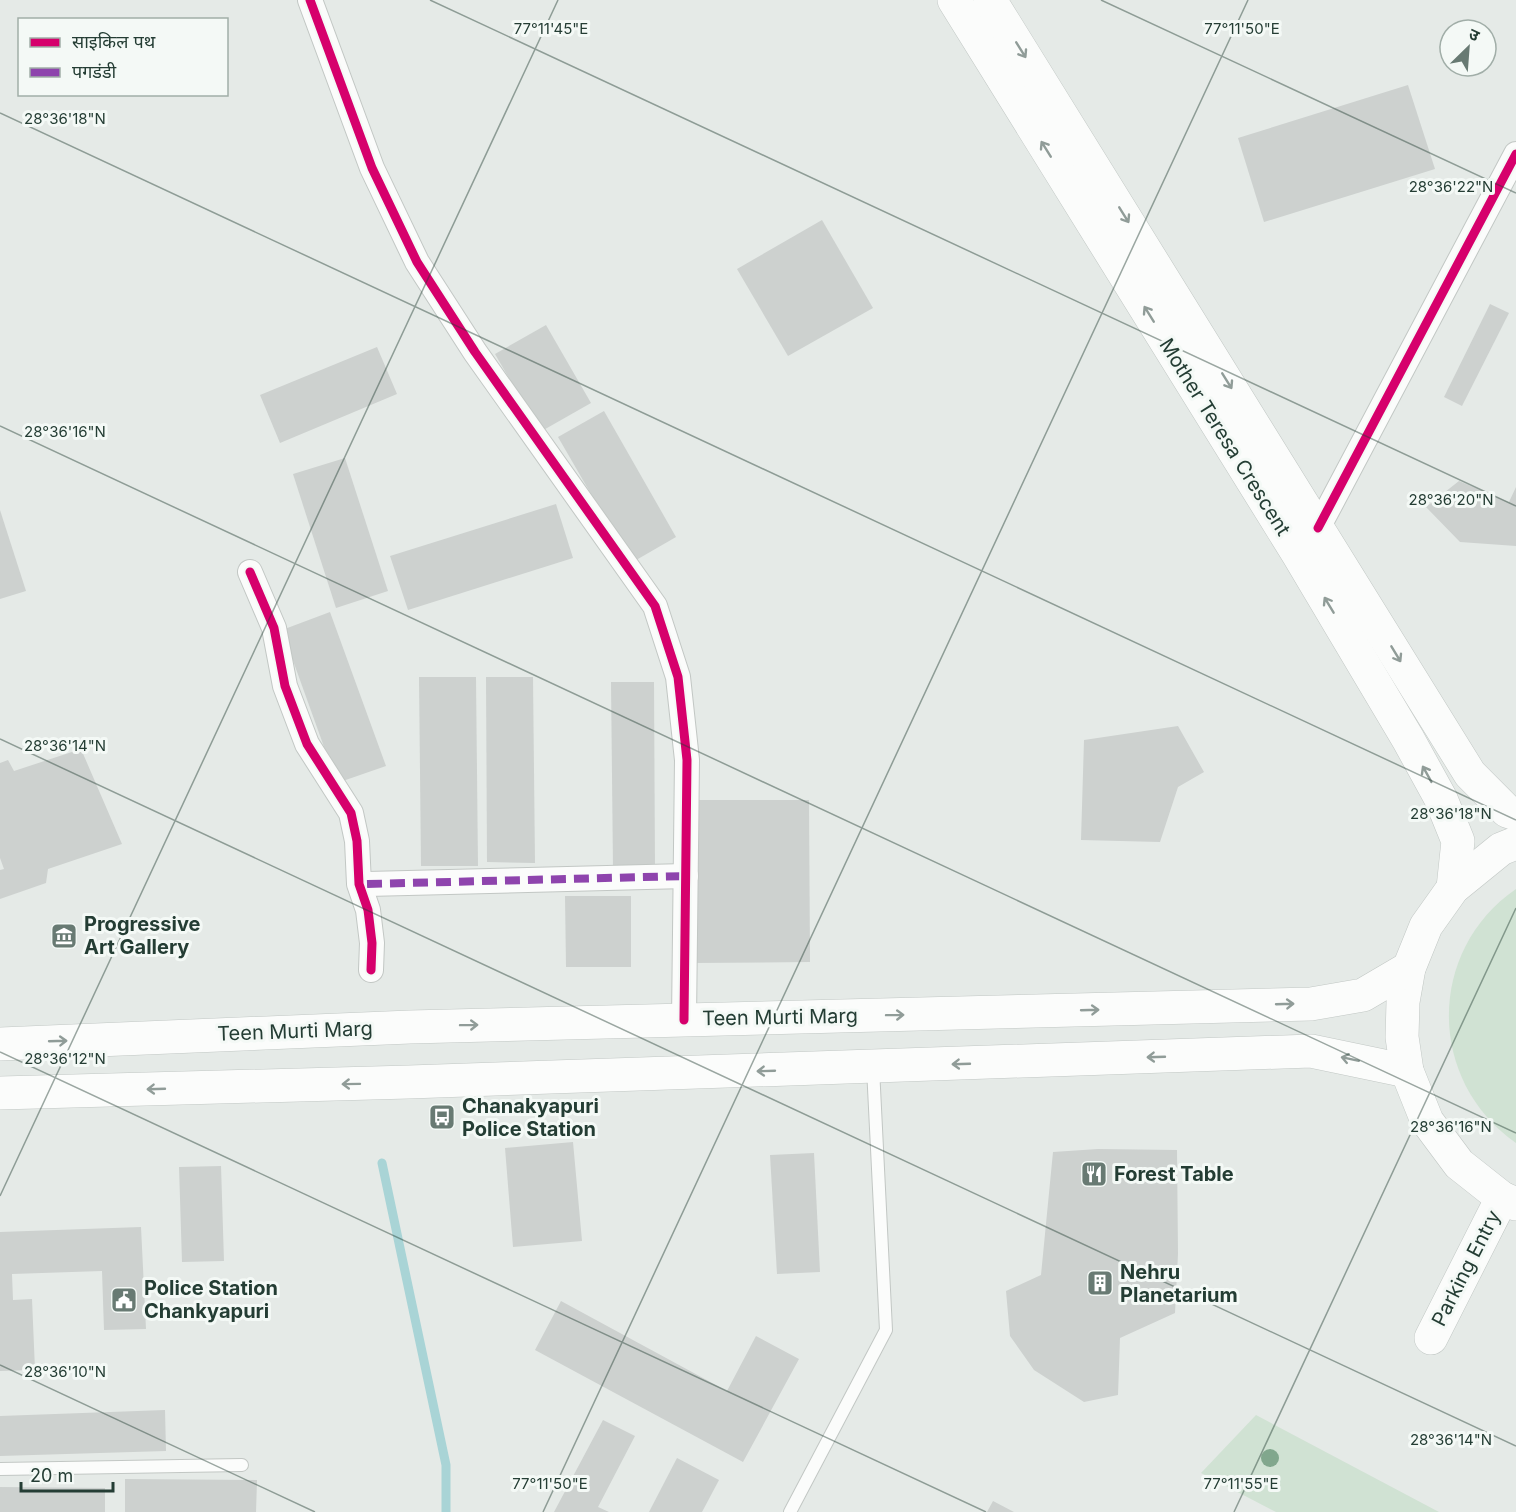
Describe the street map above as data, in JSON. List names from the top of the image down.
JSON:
{
  "streets": {
    "main road": ["Mother Teresa Crescent", "Teen Murti Marg", "Parking Entry"]
  },
  "places": {
    "museum": ["Progressive Art Gallery"],
    "bus stop": ["Chanakyapuri Police Station"],
    "restaurant": ["Forest Table"],
    "building": ["Nehru Planetarium"],
    "public building": ["Police Station Chankyapuri"]
  },
  "legend": ["साइकिल पथ", "पगडंडी"],
  "scale_bar": "20 m",
  "north": "top right",
  "coordinates": [
    "77°11'45\"E",
    "77°11'50\"E",
    "28°36'18\"N",
    "28°36'22\"N",
    "28°36'16\"N",
    "28°36'20\"N",
    "28°36'14\"N",
    "28°36'12\"N",
    "28°36'10\"N",
    "77°11'55\"E"
  ]
}
